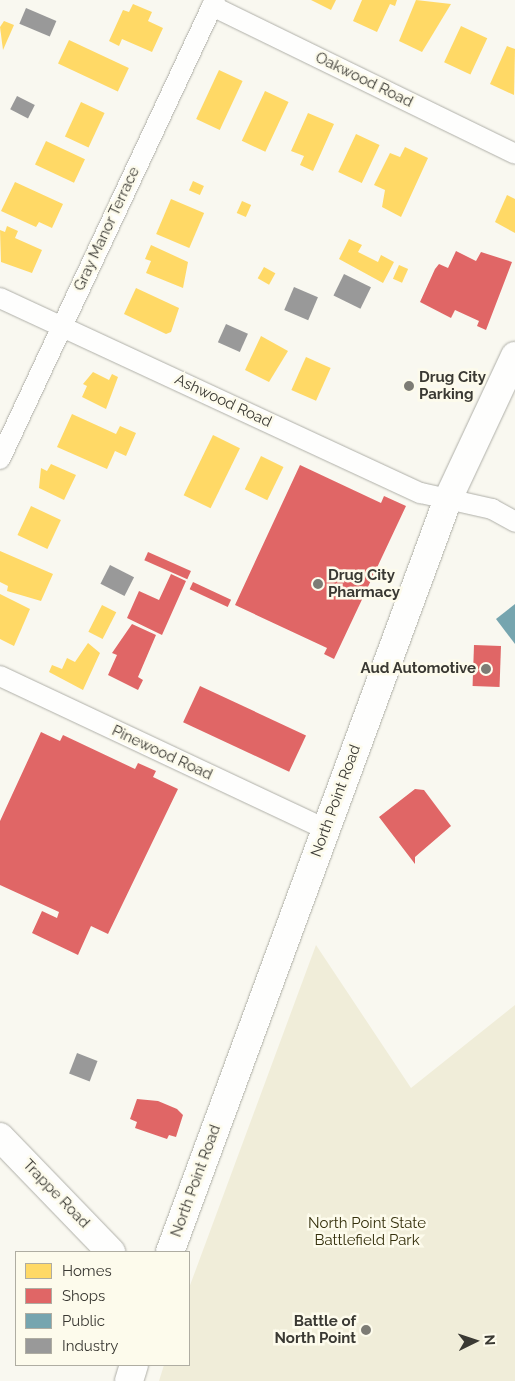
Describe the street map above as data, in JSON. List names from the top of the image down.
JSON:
{
  "streets": {
    "street": [
      "Oakwood Road",
      "Gray Manor Terrace",
      "Ashwood Road",
      "Pinewood Road",
      "North Point Road",
      "Trappe Road"
    ]
  },
  "crossings": [
    ["Oakwood Road", "Gray Manor Terrace"],
    ["Gray Manor Terrace", "Ashwood Road"],
    ["Ashwood Road", "North Point Road"],
    ["Pinewood Road", "North Point Road"]
  ],
  "parks": ["North Point State Battlefield Park"],
  "places": [
    "Drug City Parking",
    "Drug City Pharmacy",
    "Aud Automotive",
    "Battle of North Point"
  ],
  "legend": [
    "Homes",
    "Shops",
    "Public",
    "Industry"
  ],
  "north": "right"
}
